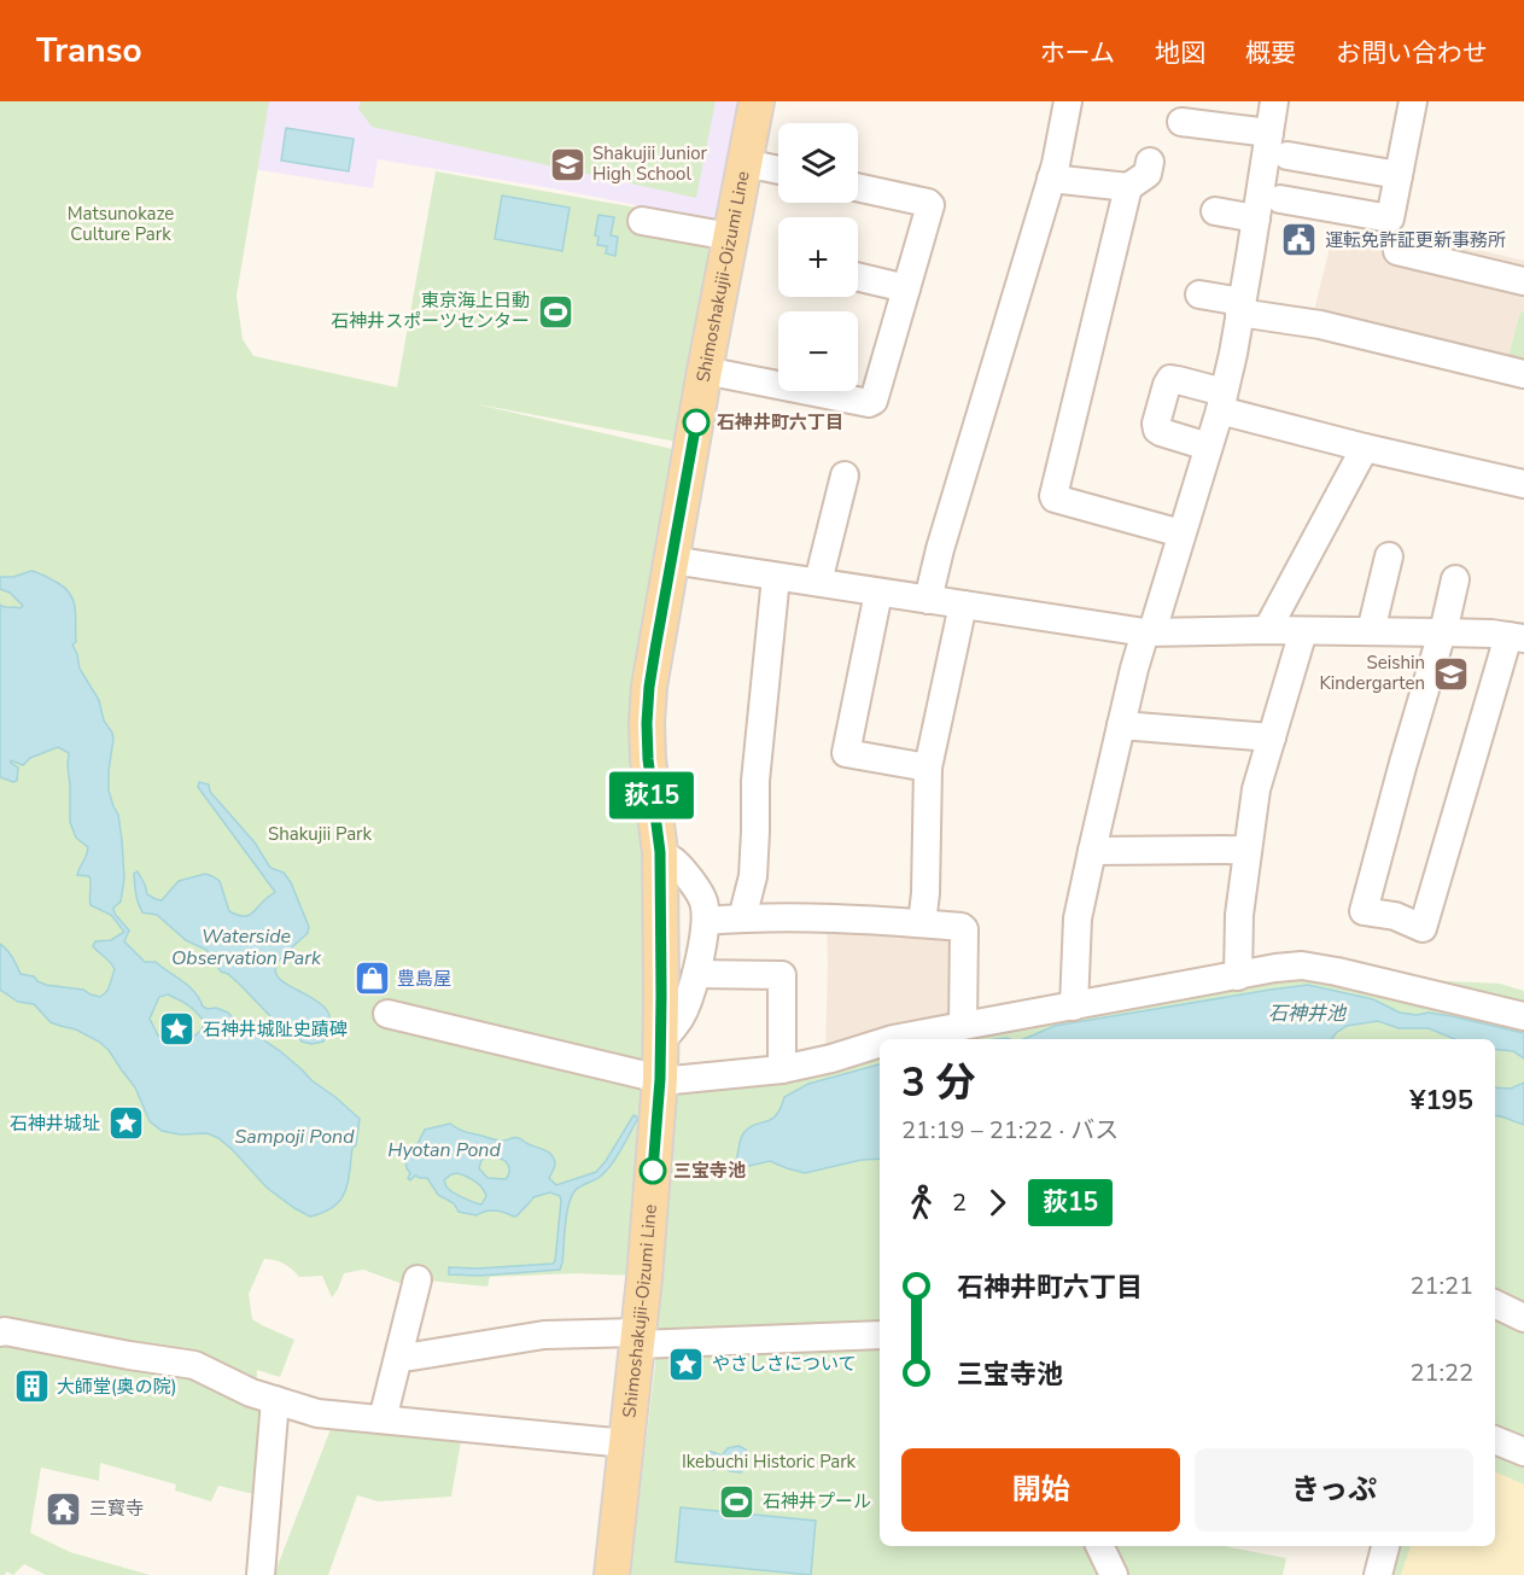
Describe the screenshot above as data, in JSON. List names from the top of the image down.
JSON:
{
  "streets": {
    "main road": ["Shimoshakujii-Oizumi Line"]
  },
  "water": [
    "Waterside Observation Park",
    "石神井池",
    "Sampoji Pond",
    "Hyotan Pond"
  ],
  "parks": ["Matsunokaze Culture Park", "Shakujii Park", "Ikebuchi Historic Park"],
  "places": {
    "school or university": ["Shakujii Junior High School", "Seishin Kindergarten"],
    "public building": ["運転免許証更新事務所"],
    "sports": ["東京海上日動 石神井スポーツセンター", "石神井プール"],
    "other": ["石神井町六丁目", "三宝寺池"],
    "shop": ["豊島屋"],
    "place": ["石神井城阯史蹟碑", "石神井城址", "やさしさについて"],
    "building": ["大師堂(奥の院)"],
    "temple": ["三寳寺"]
  },
  "lines": ["bus line 荻15"],
  "page": {
    "header": "Transo",
    "nav": [
      "ホーム",
      "地図",
      "概要",
      "お問い合わせ"
    ],
    "on_map": "荻15",
    "map_buttons": ["+", "−"],
    "heading": ["3 分", "21:19 – 21:22 · バス", "¥195"],
    "legs": ["2", "荻15"],
    "list": [
      {
        "name": "石神井町六丁目",
        "value": "21:21"
      },
      {
        "name": "三宝寺池",
        "value": "21:22"
      }
    ],
    "buttons": ["開始", "きっぷ"]
  }
}
